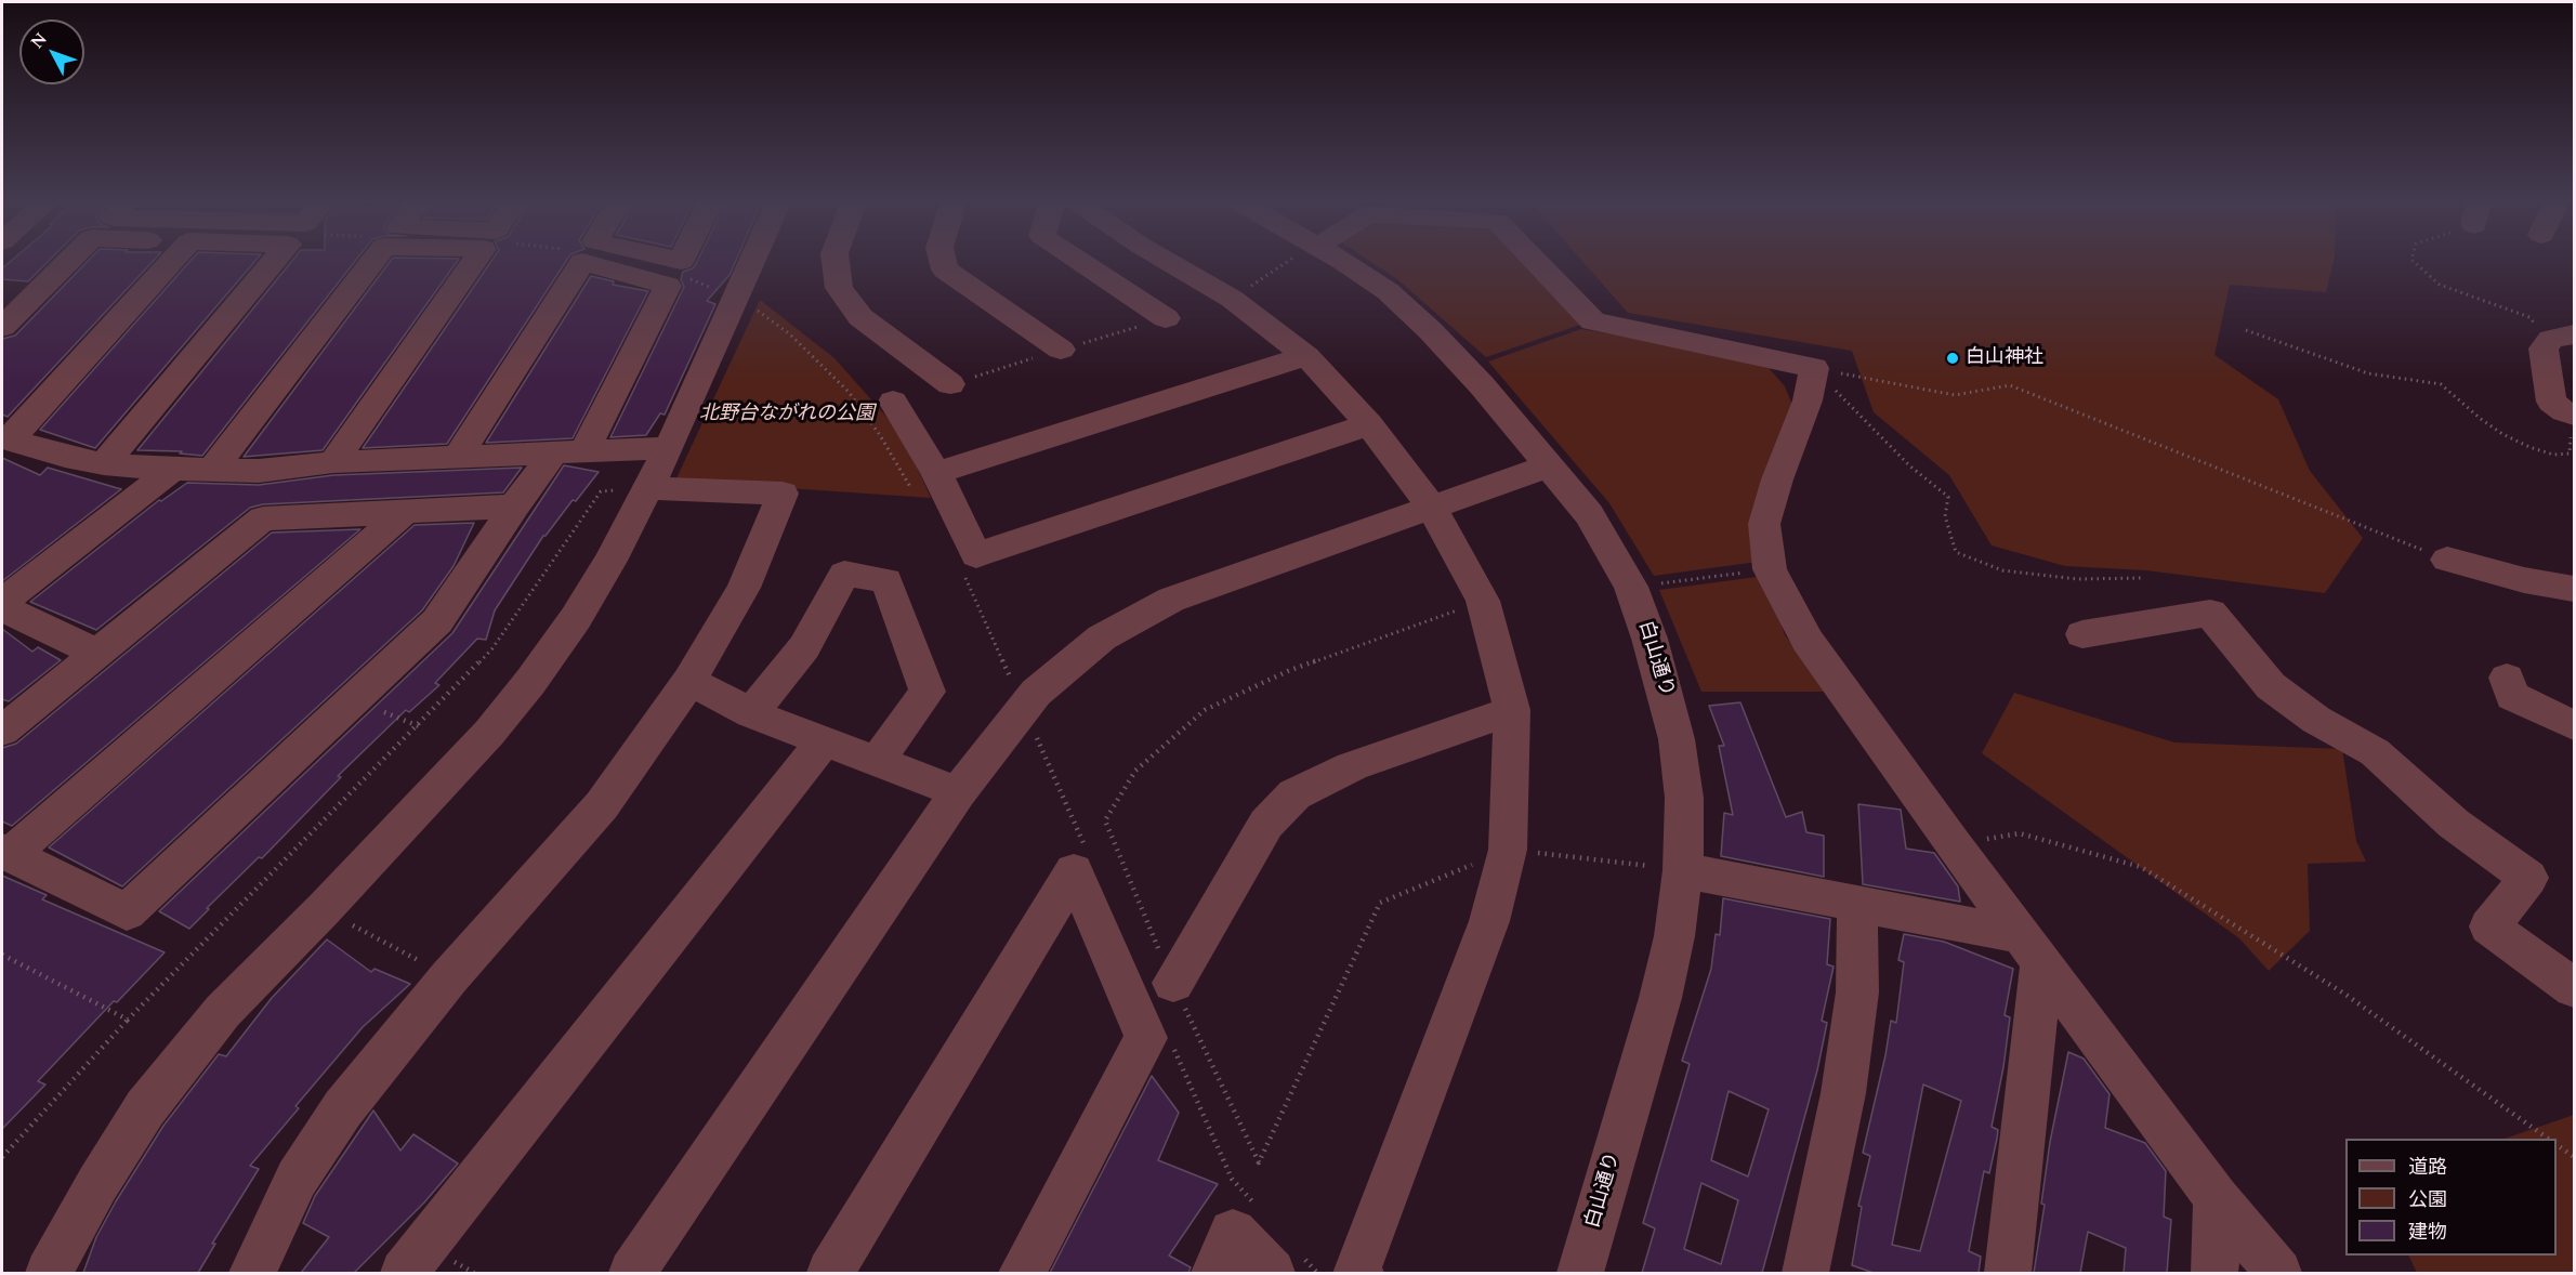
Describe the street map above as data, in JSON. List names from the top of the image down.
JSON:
{
  "streets": {
    "street": ["白山通り"]
  },
  "parks": ["北野台ながれの公園"],
  "places": ["白山神社"],
  "legend": ["道路", "公園", "建物"],
  "north": "top left"
}
